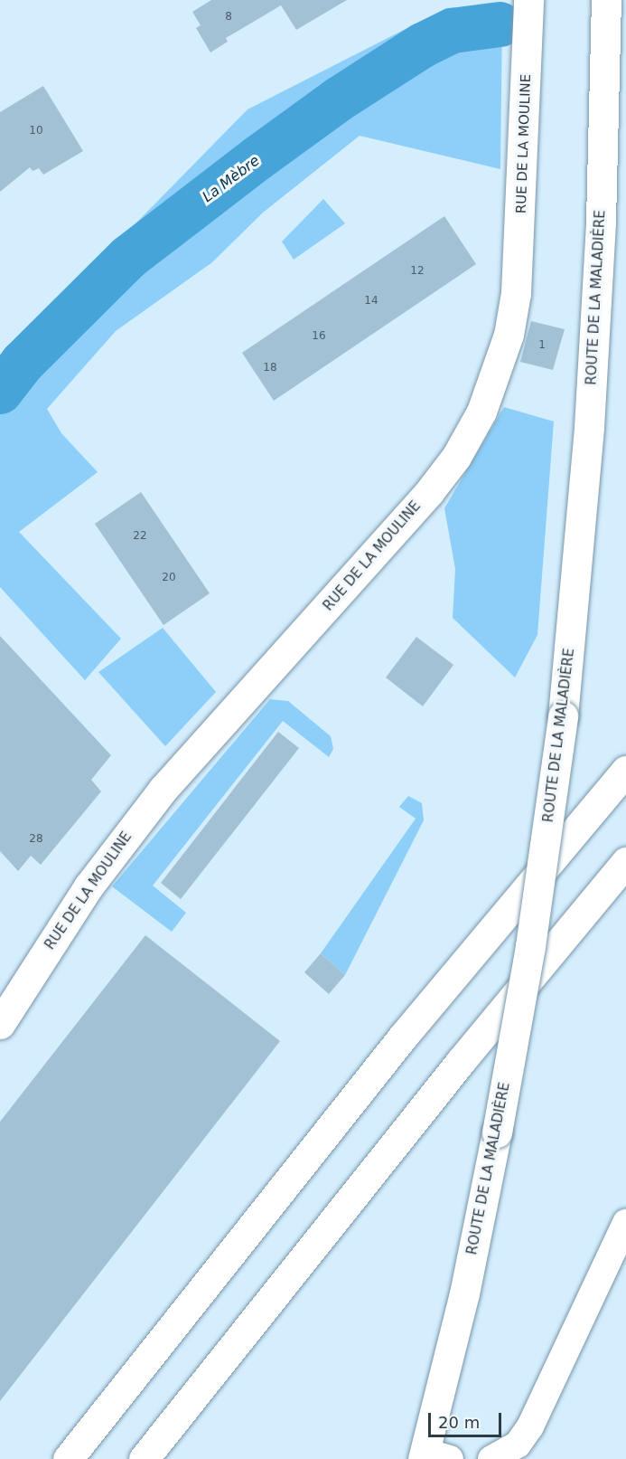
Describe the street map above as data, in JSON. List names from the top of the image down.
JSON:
{
  "streets": {
    "main road": ["RUE DE LA MOULINE", "ROUTE DE LA MALADIÈRE"]
  },
  "water": ["La Mèbre"],
  "house_numbers": [
    "8",
    "10",
    "12",
    "14",
    "16",
    "1",
    "18",
    "22",
    "20",
    "28"
  ],
  "scale_bar": "20 m"
}
